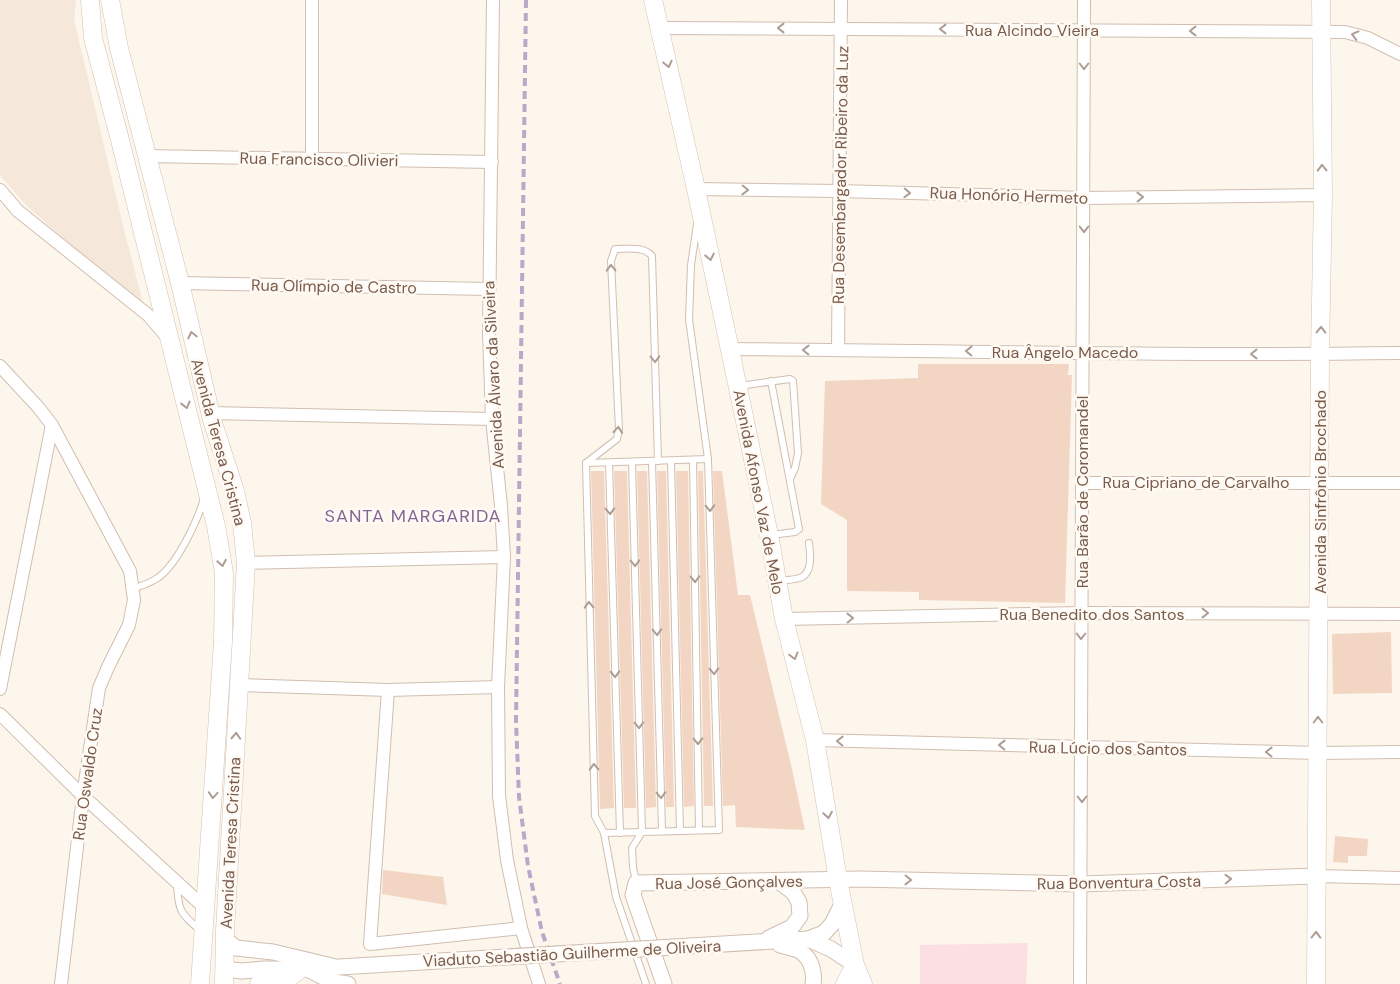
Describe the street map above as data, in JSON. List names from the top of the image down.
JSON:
{
  "streets": {
    "main road": ["Avenida Teresa Cristina", "Avenida Afonso Vaz de Melo", "Avenida Sinfrônio Brochado"],
    "street": [
      "Rua Alcindo Vieira",
      "Rua Francisco Olivieri",
      "Rua Desembargador Ribeiro da Luz",
      "Rua Honório Hermeto",
      "Rua Olímpio de Castro",
      "Rua Ângelo Macedo",
      "Avenida Álvaro da Silveira",
      "Rua Cipriano de Carvalho",
      "Rua Barão de Coromandel",
      "Rua Benedito dos Santos",
      "Rua Lúcio dos Santos",
      "Rua Oswaldo Cruz",
      "Rua José Gonçalves",
      "Rua Bonventura Costa",
      "Viaduto Sebastião Guilherme de Oliveira"
    ]
  },
  "crossings": [
    ["Rua Alcindo Vieira", "Rua Desembargador Ribeiro da Luz"],
    ["Rua Alcindo Vieira", "Avenida Afonso Vaz de Melo"],
    ["Rua Alcindo Vieira", "Rua Barão de Coromandel"],
    ["Rua Alcindo Vieira", "Avenida Sinfrônio Brochado"],
    ["Rua Francisco Olivieri", "Avenida Álvaro da Silveira"],
    ["Rua Francisco Olivieri", "Avenida Teresa Cristina"],
    ["Rua Desembargador Ribeiro da Luz", "Rua Honório Hermeto"],
    ["Rua Desembargador Ribeiro da Luz", "Rua Ângelo Macedo"],
    ["Rua Honório Hermeto", "Avenida Afonso Vaz de Melo"],
    ["Rua Honório Hermeto", "Rua Barão de Coromandel"],
    ["Rua Honório Hermeto", "Avenida Sinfrônio Brochado"],
    ["Rua Olímpio de Castro", "Avenida Álvaro da Silveira"],
    ["Rua Olímpio de Castro", "Avenida Teresa Cristina"],
    ["Rua Ângelo Macedo", "Avenida Afonso Vaz de Melo"],
    ["Rua Ângelo Macedo", "Rua Barão de Coromandel"],
    ["Rua Ângelo Macedo", "Avenida Sinfrônio Brochado"],
    ["Avenida Teresa Cristina", "Viaduto Sebastião Guilherme de Oliveira"],
    ["Rua Cipriano de Carvalho", "Rua Barão de Coromandel"],
    ["Rua Cipriano de Carvalho", "Avenida Sinfrônio Brochado"],
    ["Avenida Afonso Vaz de Melo", "Rua Benedito dos Santos"],
    ["Avenida Afonso Vaz de Melo", "Rua Lúcio dos Santos"],
    ["Avenida Afonso Vaz de Melo", "Rua José Gonçalves"],
    ["Avenida Afonso Vaz de Melo", "Rua Bonventura Costa"],
    ["Avenida Afonso Vaz de Melo", "Viaduto Sebastião Guilherme de Oliveira"],
    ["Rua Barão de Coromandel", "Rua Benedito dos Santos"],
    ["Rua Barão de Coromandel", "Rua Lúcio dos Santos"],
    ["Rua Barão de Coromandel", "Rua Bonventura Costa"],
    ["Avenida Sinfrônio Brochado", "Rua Benedito dos Santos"],
    ["Avenida Sinfrônio Brochado", "Rua Lúcio dos Santos"],
    ["Avenida Sinfrônio Brochado", "Rua Bonventura Costa"],
    ["Rua José Gonçalves", "Rua Bonventura Costa"]
  ],
  "one_way": [
    "Rua Alcindo Vieira",
    "Rua Honório Hermeto",
    "Rua Ângelo Macedo",
    "Avenida Afonso Vaz de Melo",
    "Rua Barão de Coromandel",
    "Avenida Sinfrônio Brochado",
    "Rua Benedito dos Santos",
    "Rua Lúcio dos Santos",
    "Rua Bonventura Costa"
  ],
  "districts": ["SANTA MARGARIDA"]
}
